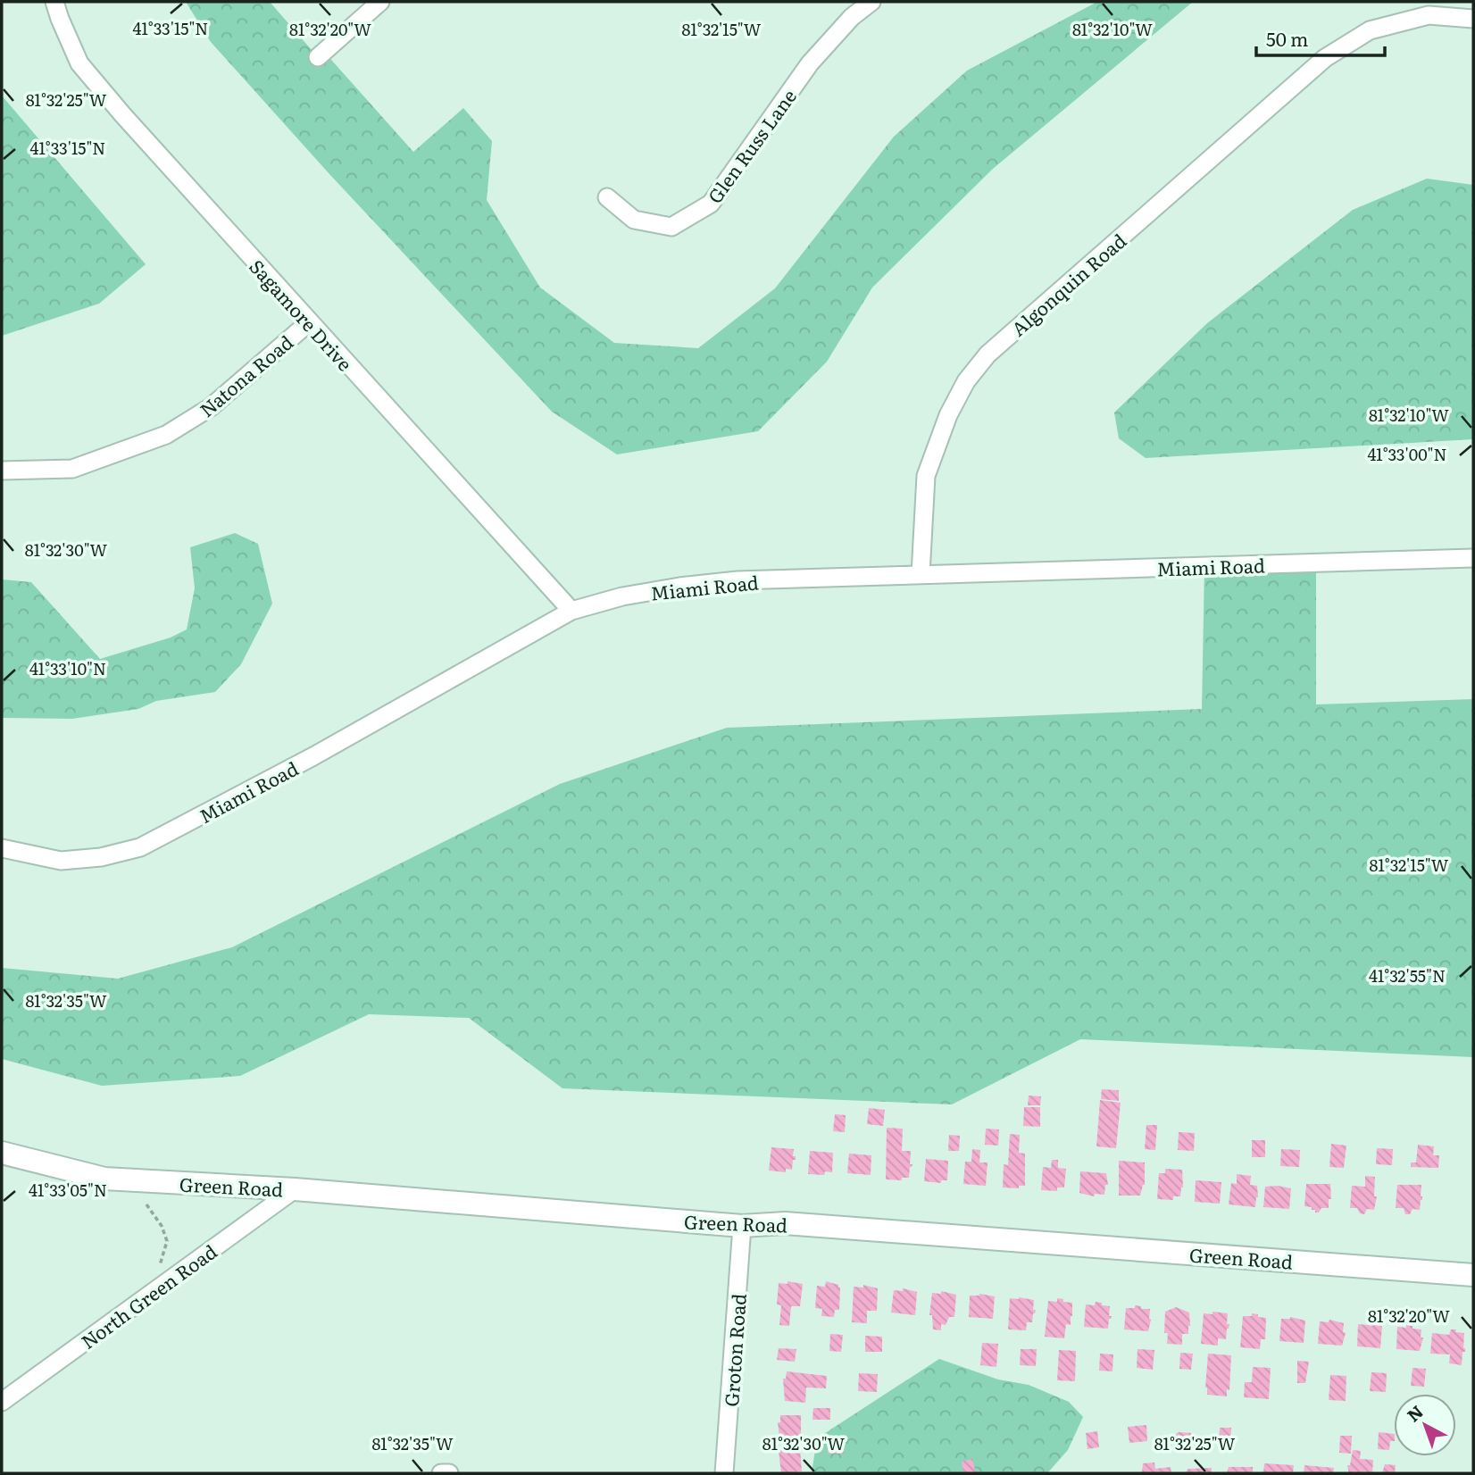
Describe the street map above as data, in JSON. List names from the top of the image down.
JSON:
{
  "streets": {
    "main road": ["Green Road"],
    "street": [
      "Glen Russ Lane",
      "Algonquin Road",
      "Sagamore Drive",
      "Natona Road",
      "Miami Road",
      "North Green Road",
      "Groton Road"
    ]
  },
  "crossings": [
    ["Algonquin Road", "Miami Road"],
    ["Sagamore Drive", "Natona Road"],
    ["Sagamore Drive", "Miami Road"],
    ["Green Road", "North Green Road"],
    ["Green Road", "Groton Road"]
  ],
  "scale_bar": "50 m",
  "north": "top left",
  "coordinates": [
    "41°33'15\"N",
    "81°32'10\"W",
    "81°32'20\"W",
    "81°32'15\"W",
    "81°32'25\"W",
    "41°33'00\"N",
    "81°32'30\"W",
    "41°33'10\"N",
    "41°32'55\"N",
    "81°32'35\"W",
    "41°33'05\"N"
  ]
}
